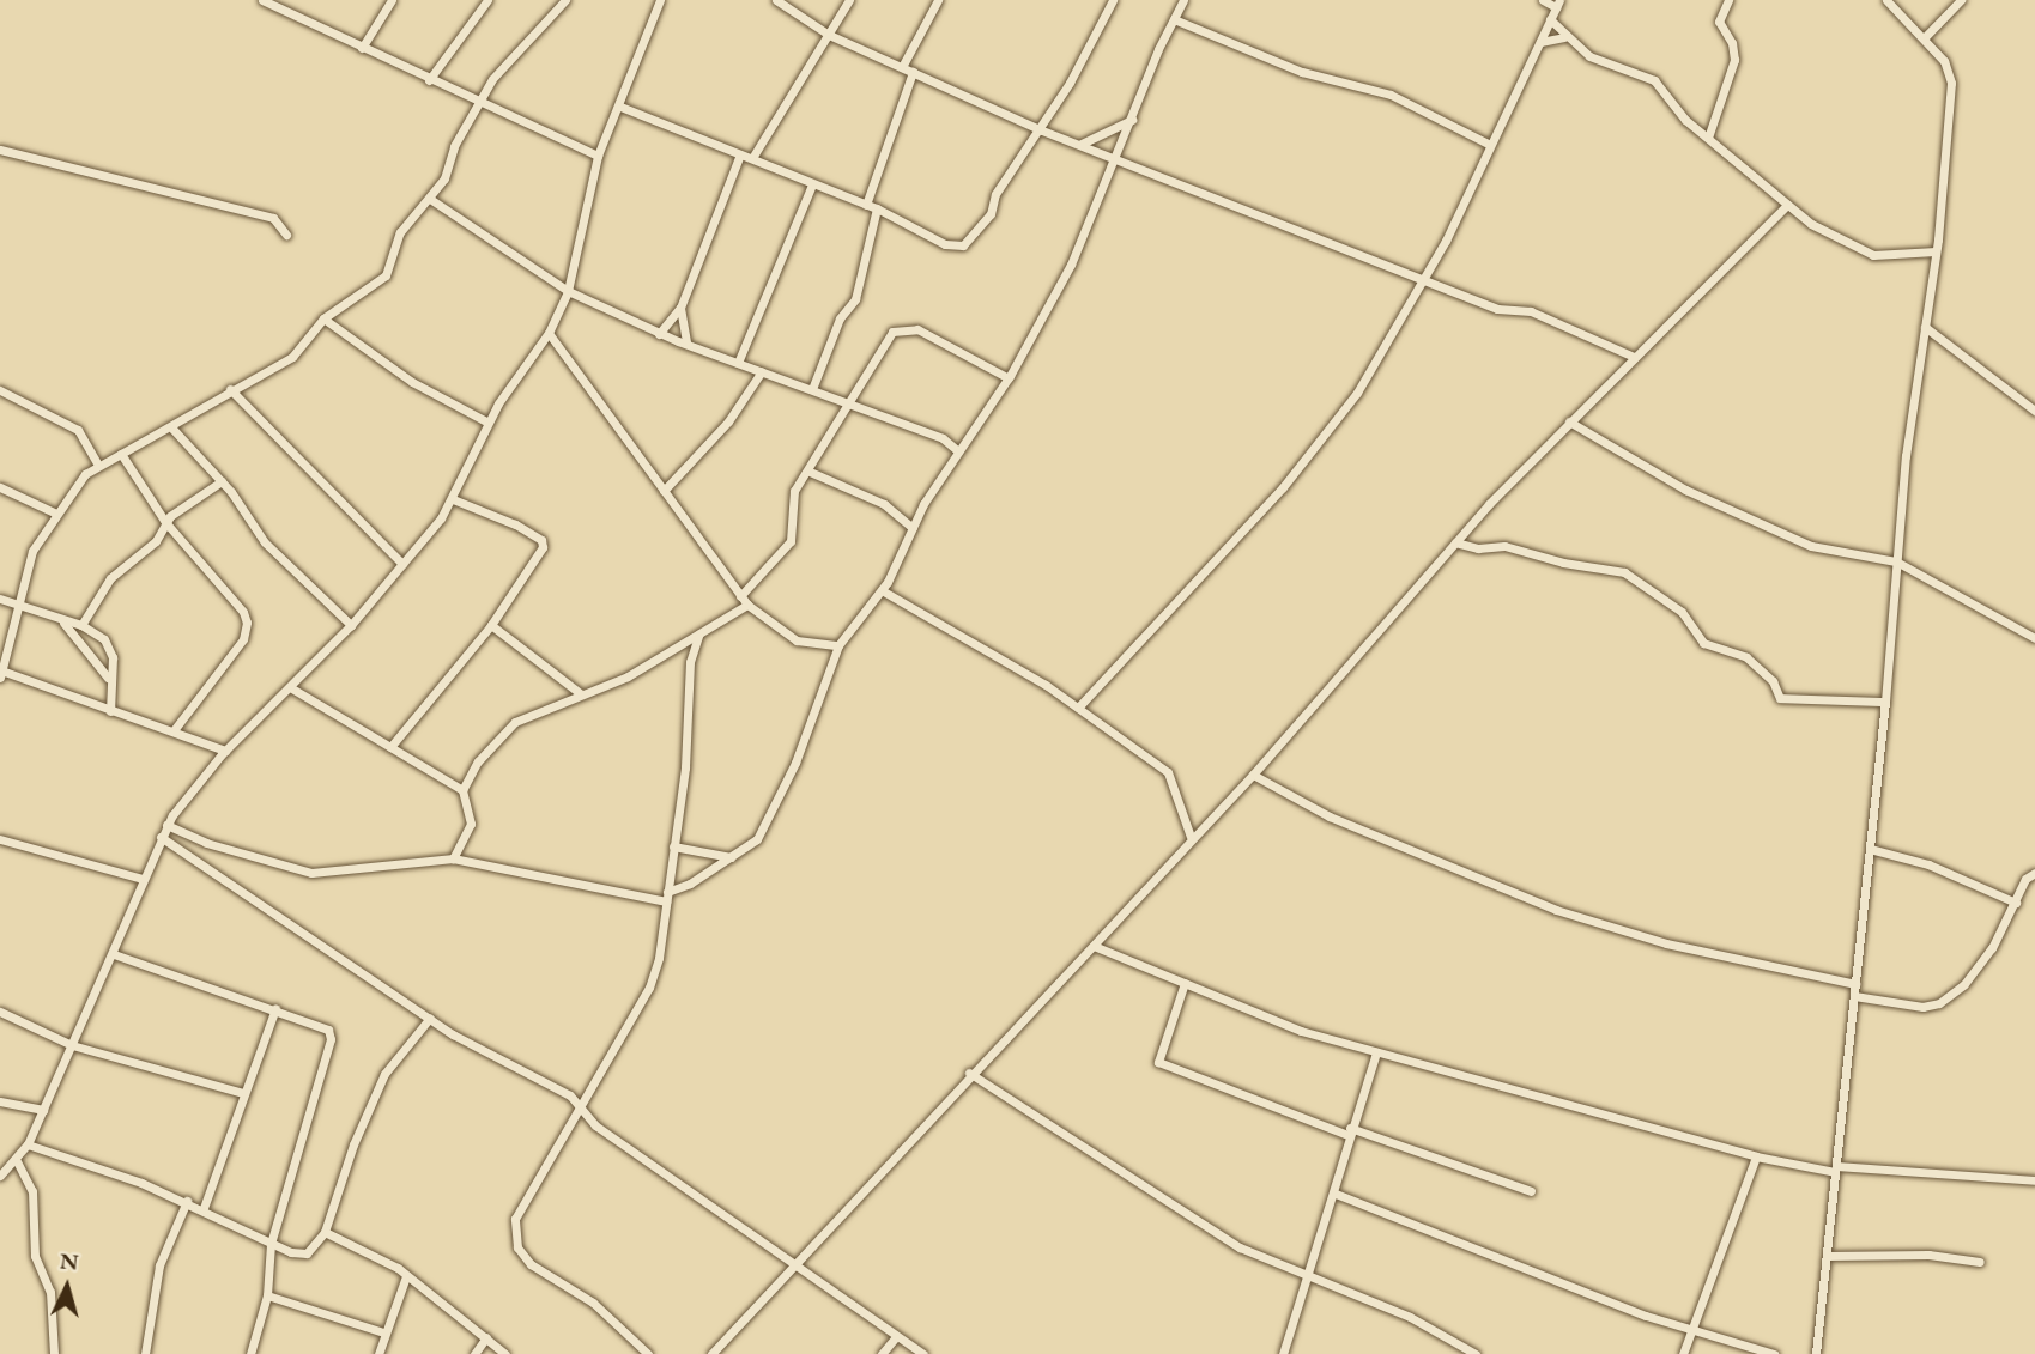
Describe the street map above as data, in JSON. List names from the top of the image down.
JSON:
{
  "north": "top"
}
